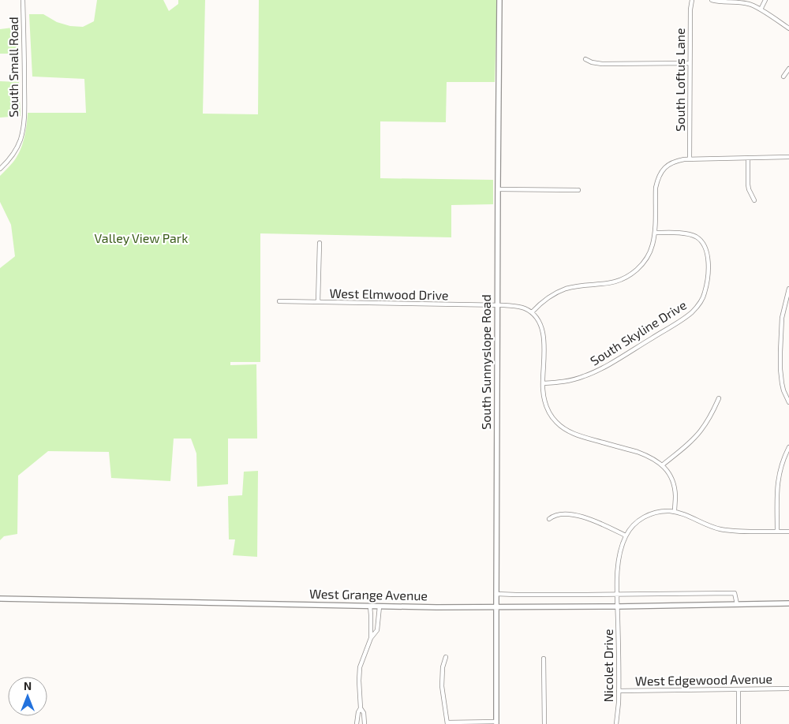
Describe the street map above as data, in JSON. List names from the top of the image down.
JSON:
{
  "streets": {
    "street": [
      "South Small Road",
      "South Loftus Lane",
      "West Elmwood Drive",
      "South Skyline Drive",
      "South Sunnyslope Road",
      "West Grange Avenue",
      "Nicolet Drive",
      "West Edgewood Avenue"
    ]
  },
  "crossings": [
    ["West Elmwood Drive", "South Sunnyslope Road"],
    ["South Sunnyslope Road", "West Grange Avenue"],
    ["West Grange Avenue", "Nicolet Drive"],
    ["Nicolet Drive", "West Edgewood Avenue"]
  ],
  "parks": ["Valley View Park"],
  "north": "top"
}
